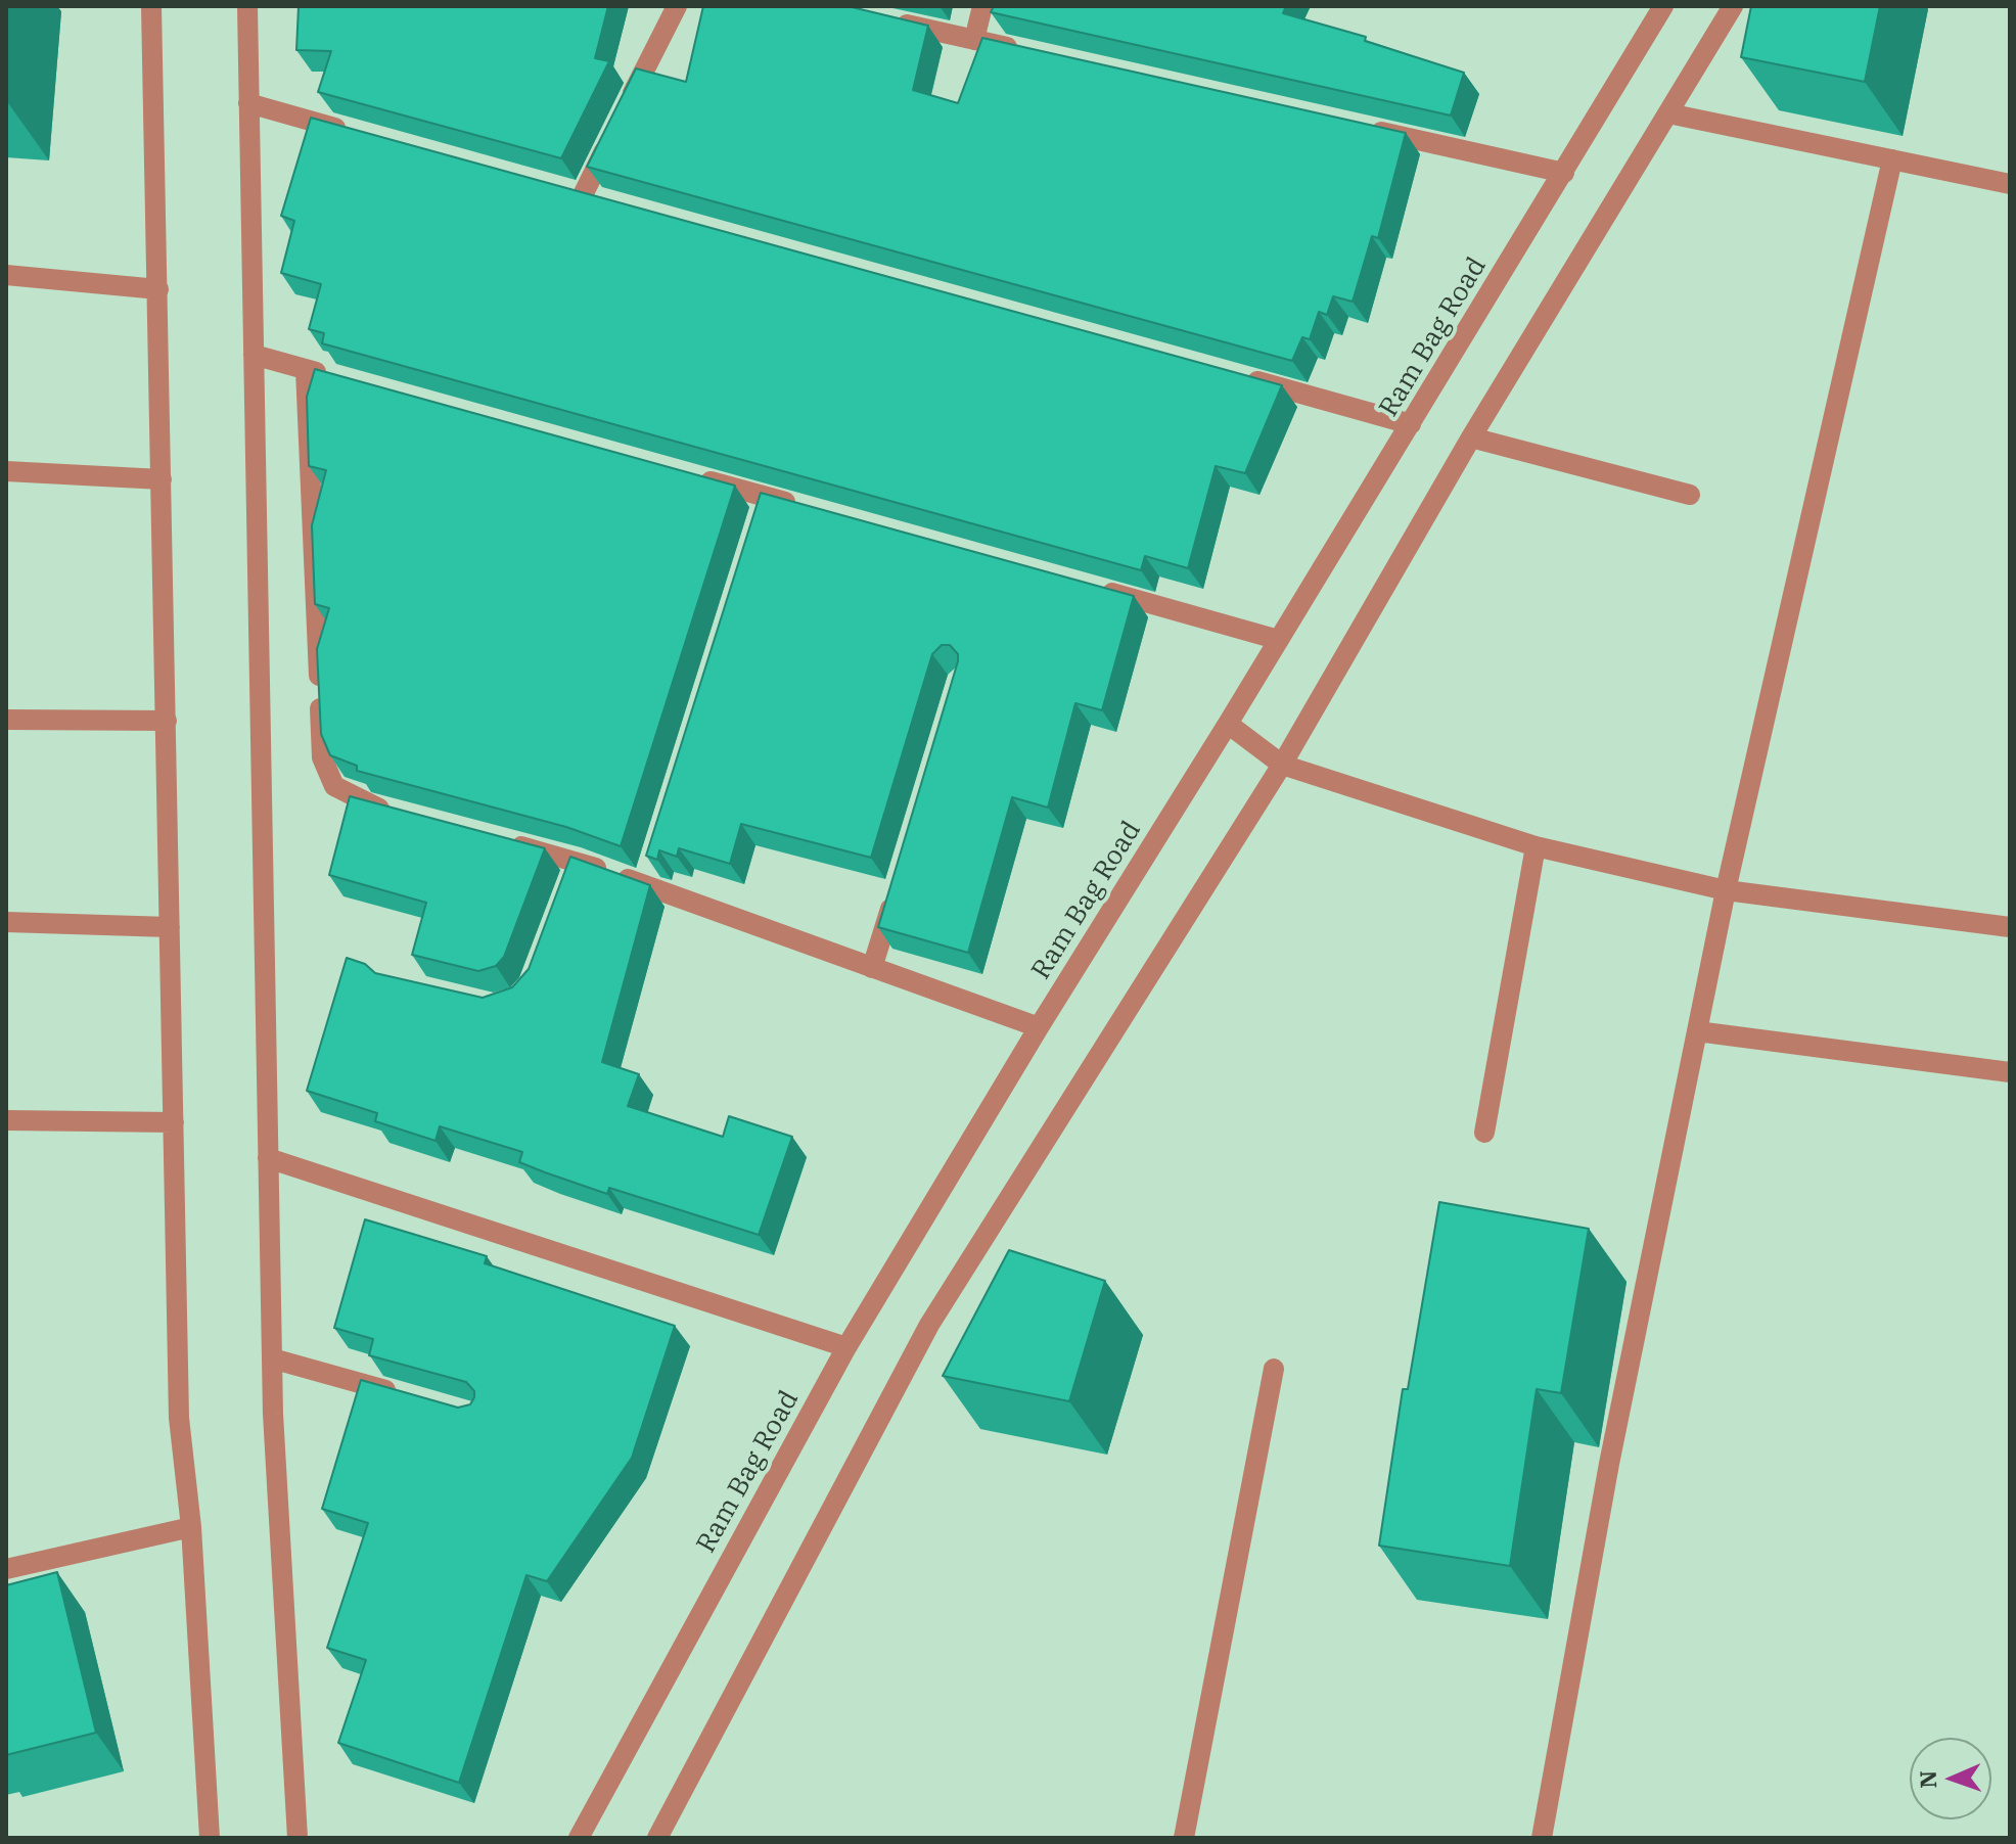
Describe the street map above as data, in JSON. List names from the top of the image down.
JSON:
{
  "streets": {
    "street": ["Ram Bag Road"]
  },
  "north": "left"
}
